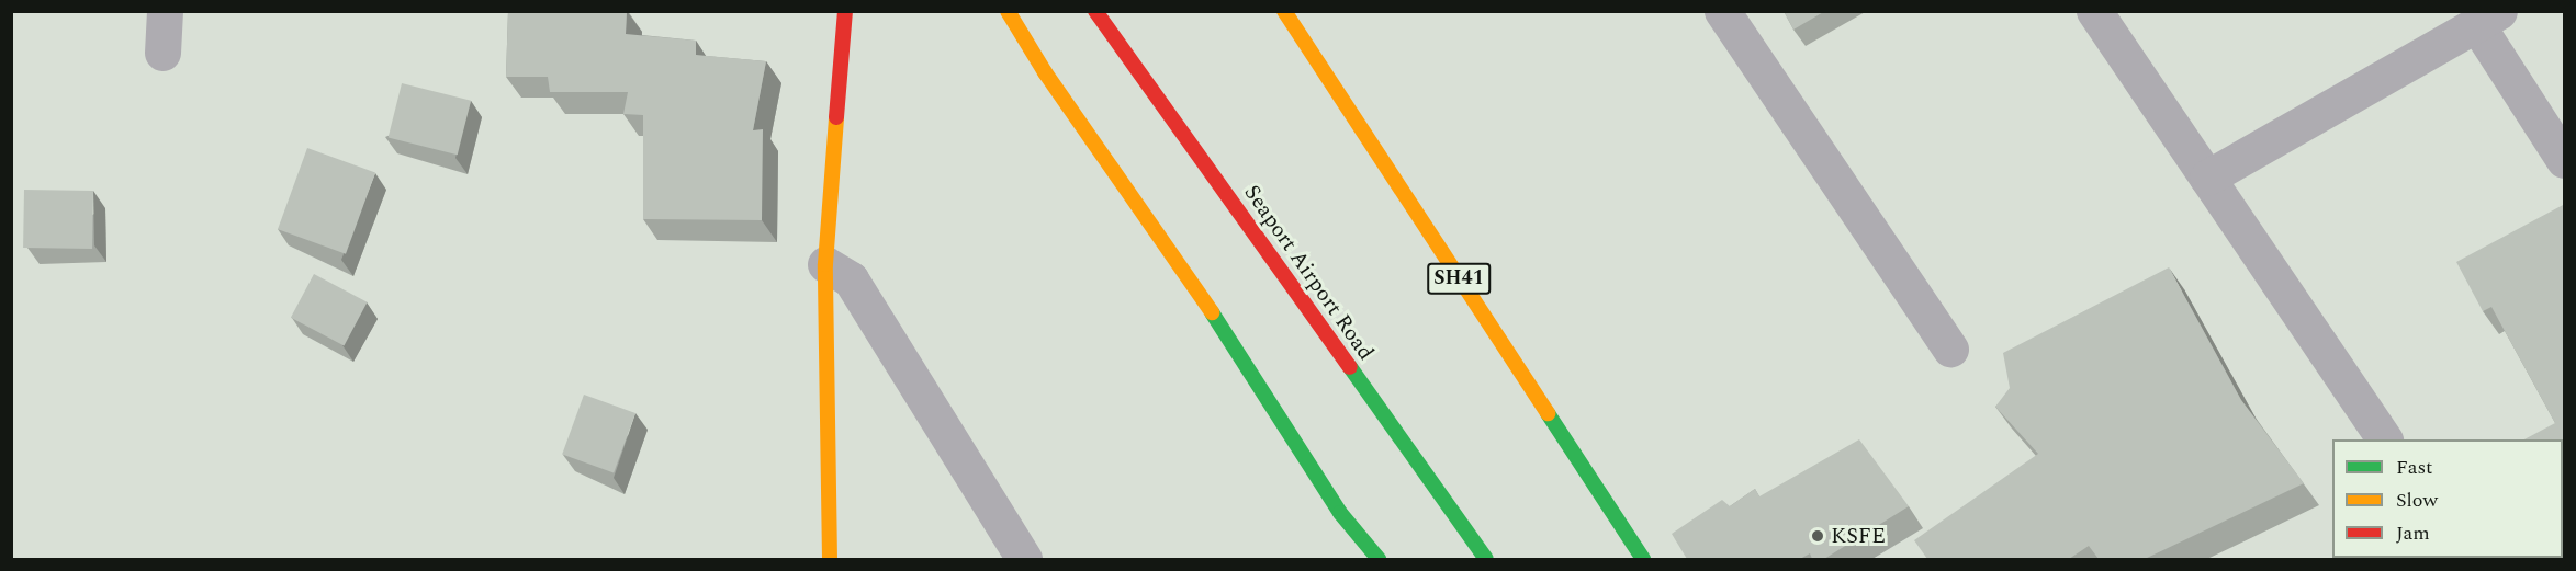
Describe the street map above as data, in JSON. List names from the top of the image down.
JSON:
{
  "streets": {
    "main road": ["Seaport Airport Road", "SH41"]
  },
  "places": ["KSFE"],
  "legend": ["Fast", "Slow", "Jam"]
}
